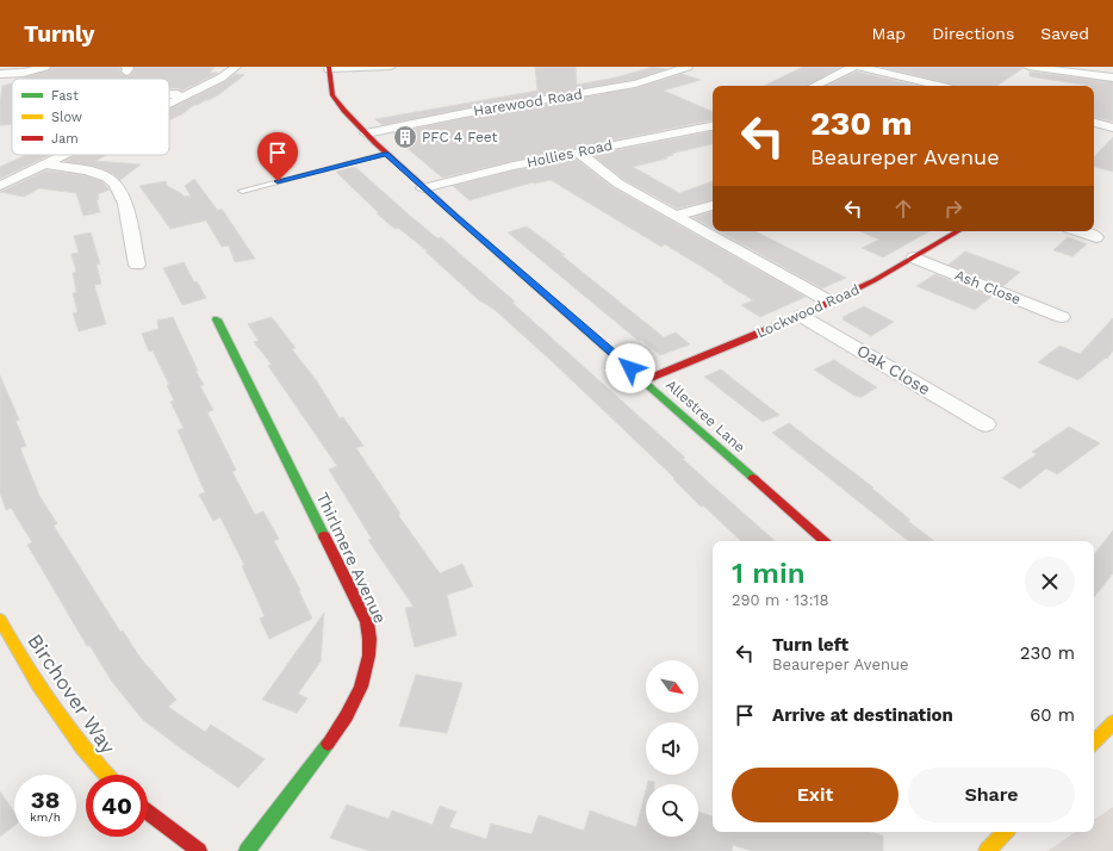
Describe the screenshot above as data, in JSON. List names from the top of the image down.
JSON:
{
  "streets": {
    "street": [
      "Harewood Road",
      "Hollies Road",
      "Ash Close",
      "Lockwood Road",
      "Oak Close",
      "Allestree Lane",
      "Thirlmere Avenue",
      "Birchover Way"
    ]
  },
  "crossings": [
    ["Harewood Road", "Allestree Lane"],
    ["Hollies Road", "Allestree Lane"],
    ["Ash Close", "Lockwood Road"],
    ["Lockwood Road", "Oak Close"],
    ["Lockwood Road", "Allestree Lane"]
  ],
  "places": {
    "building": ["PFC 4 Feet"]
  },
  "legend": ["Fast", "Slow", "Jam"],
  "north": "bottom right",
  "page": {
    "header": "Turnly",
    "nav": ["Map", "Directions", "Saved"],
    "turn": ["230 m", "Beaureper Avenue"],
    "heading": ["1 min", "290 m · 13:18"],
    "list": [
      {
        "name": "Turn left",
        "note": "Beaureper Avenue",
        "value": "230 m"
      },
      {
        "name": "Arrive at destination",
        "value": "60 m"
      }
    ],
    "buttons": ["Exit", "Share"],
    "speed": "38 km/h",
    "limit": "40"
  }
}
